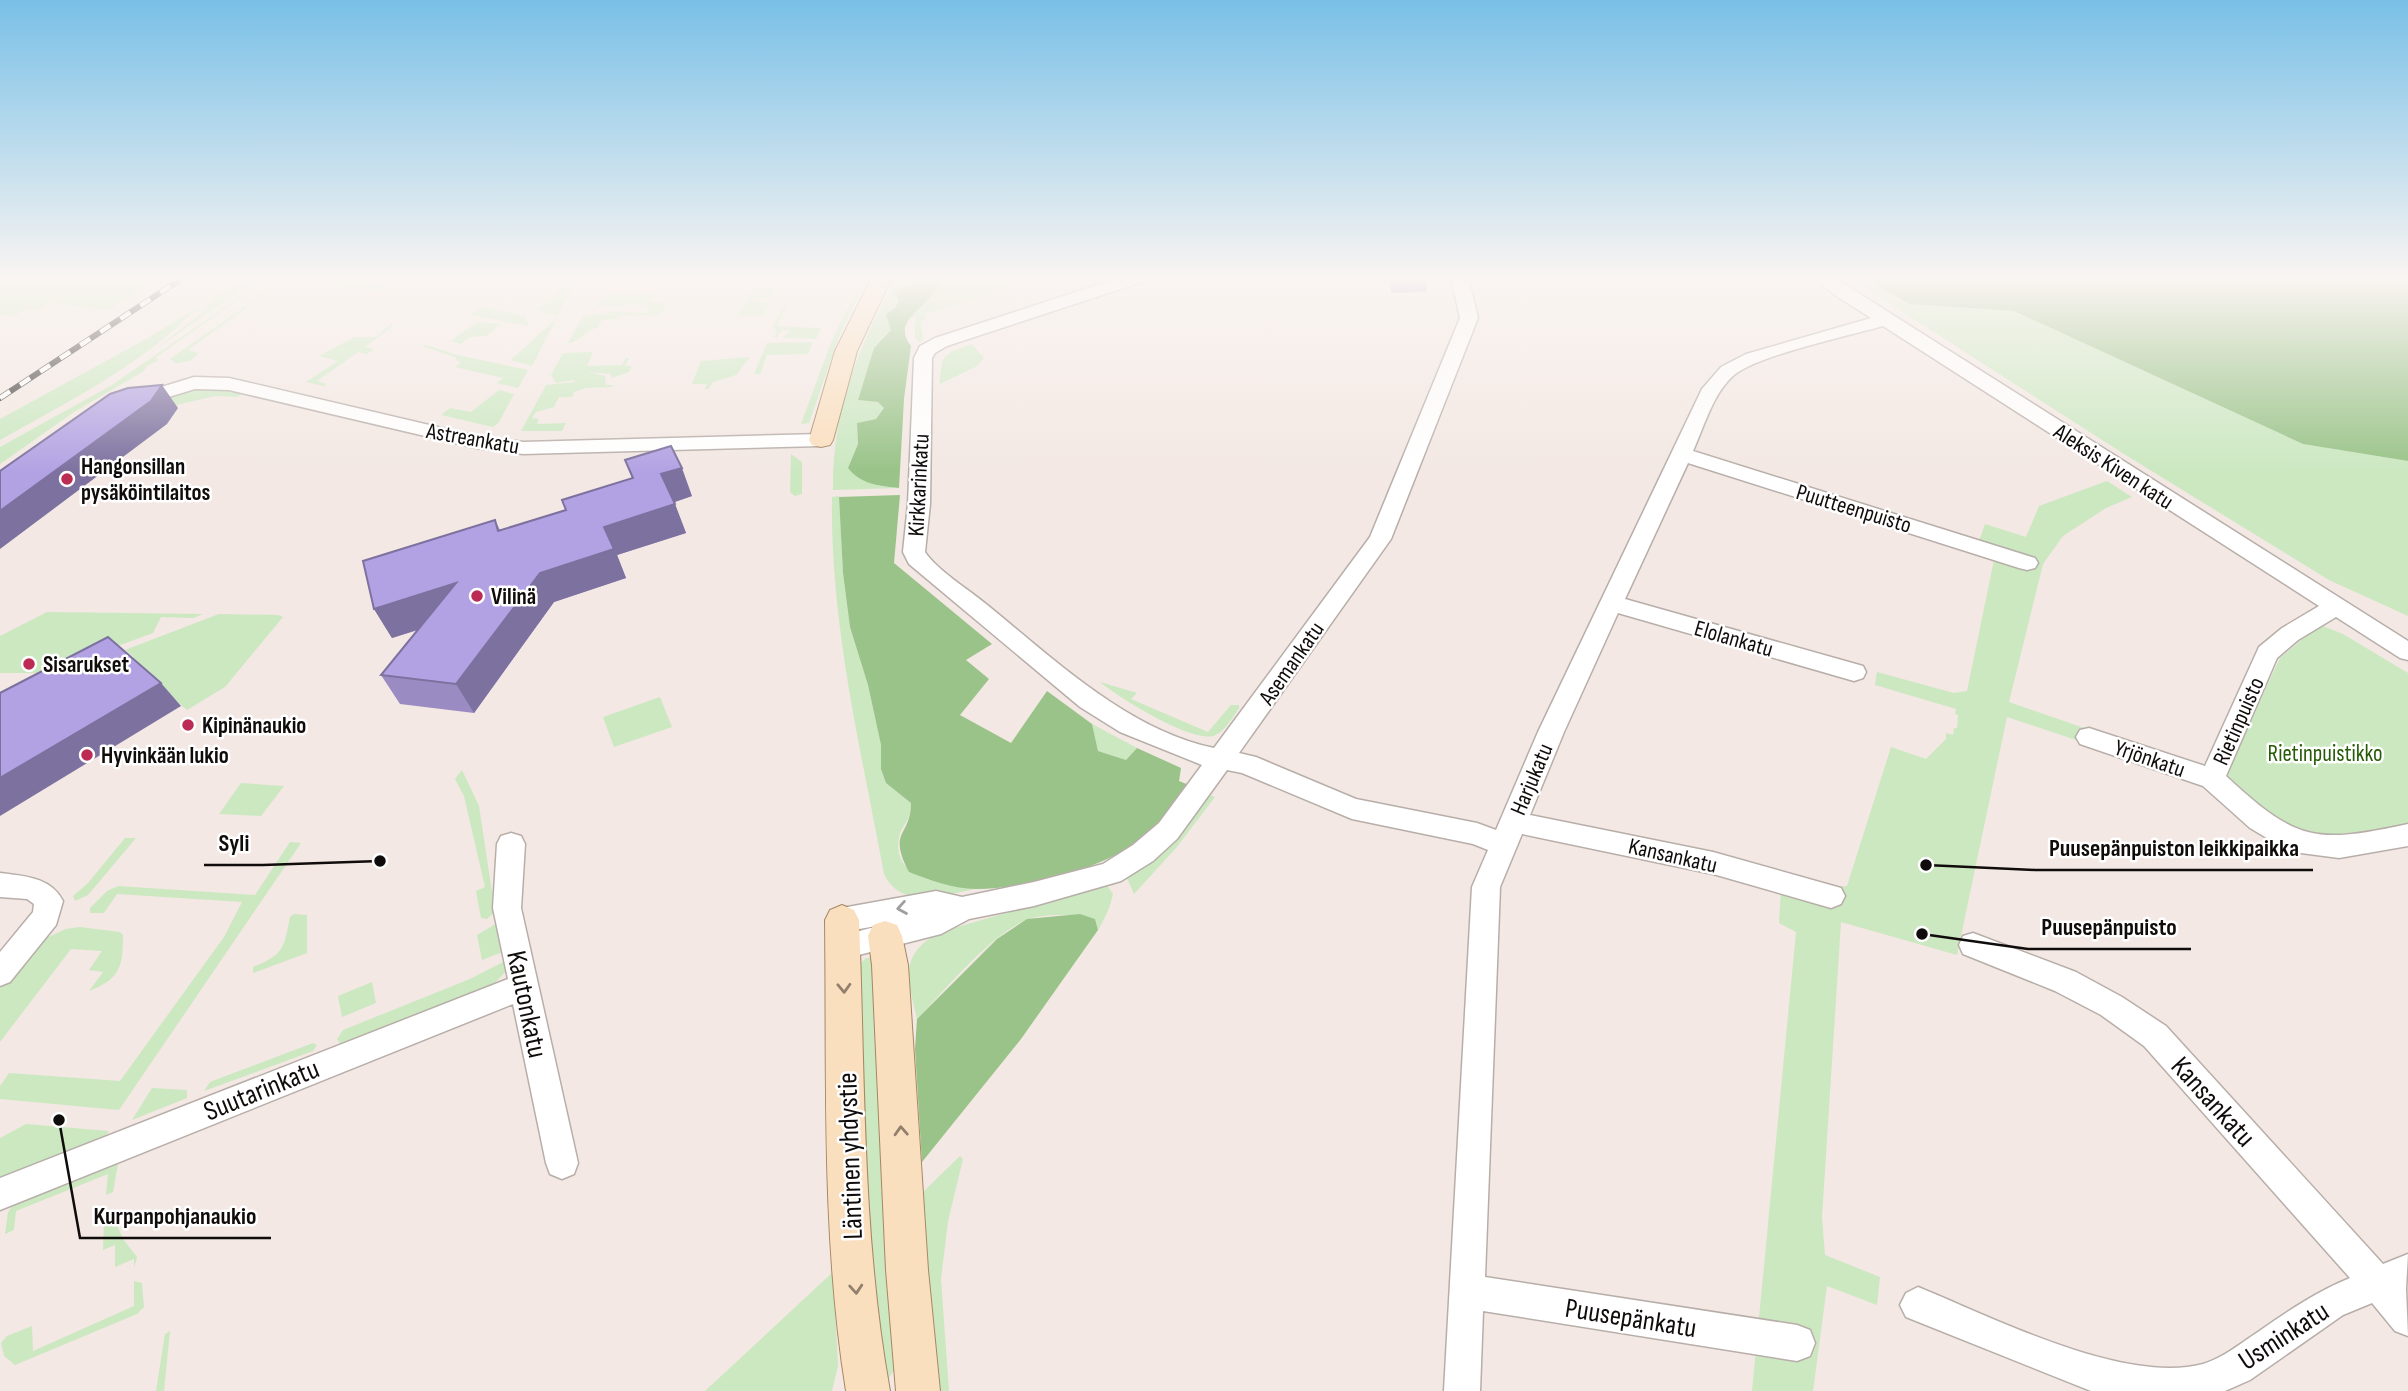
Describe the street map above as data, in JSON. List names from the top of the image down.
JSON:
{
  "streets": {
    "main road": ["Läntinen yhdystie"],
    "street": [
      "Astreankatu",
      "Aleksis Kiven katu",
      "Kirkkarinkatu",
      "Puutteenpuisto",
      "Elolankatu",
      "Asemankatu",
      "Rietinpuisto",
      "Yrjönkatu",
      "Harjukatu",
      "Kansankatu",
      "Kautonkatu",
      "Suutarinkatu",
      "Puusepänkatu",
      "Usminkatu"
    ]
  },
  "crossings": [
    ["Aleksis Kiven katu", "Rietinpuisto"],
    ["Kirkkarinkatu", "Asemankatu"],
    ["Kirkkarinkatu", "Kansankatu"],
    ["Puutteenpuisto", "Harjukatu"],
    ["Elolankatu", "Harjukatu"],
    ["Asemankatu", "Kansankatu"],
    ["Asemankatu", "Läntinen yhdystie"],
    ["Rietinpuisto", "Yrjönkatu"],
    ["Harjukatu", "Kansankatu"],
    ["Harjukatu", "Puusepänkatu"],
    ["Kansankatu", "Usminkatu"],
    ["Kautonkatu", "Suutarinkatu"]
  ],
  "parks": ["Rietinpuistikko"],
  "places": [
    "Hangonsillan pysäköintilaitos",
    "Vilinä",
    "Sisarukset",
    "Kipinänaukio",
    "Hyvinkään lukio",
    "Syli",
    "Puusepänpuiston leikkipaikka",
    "Puusepänpuisto",
    "Kurpanpohjanaukio"
  ]
}
